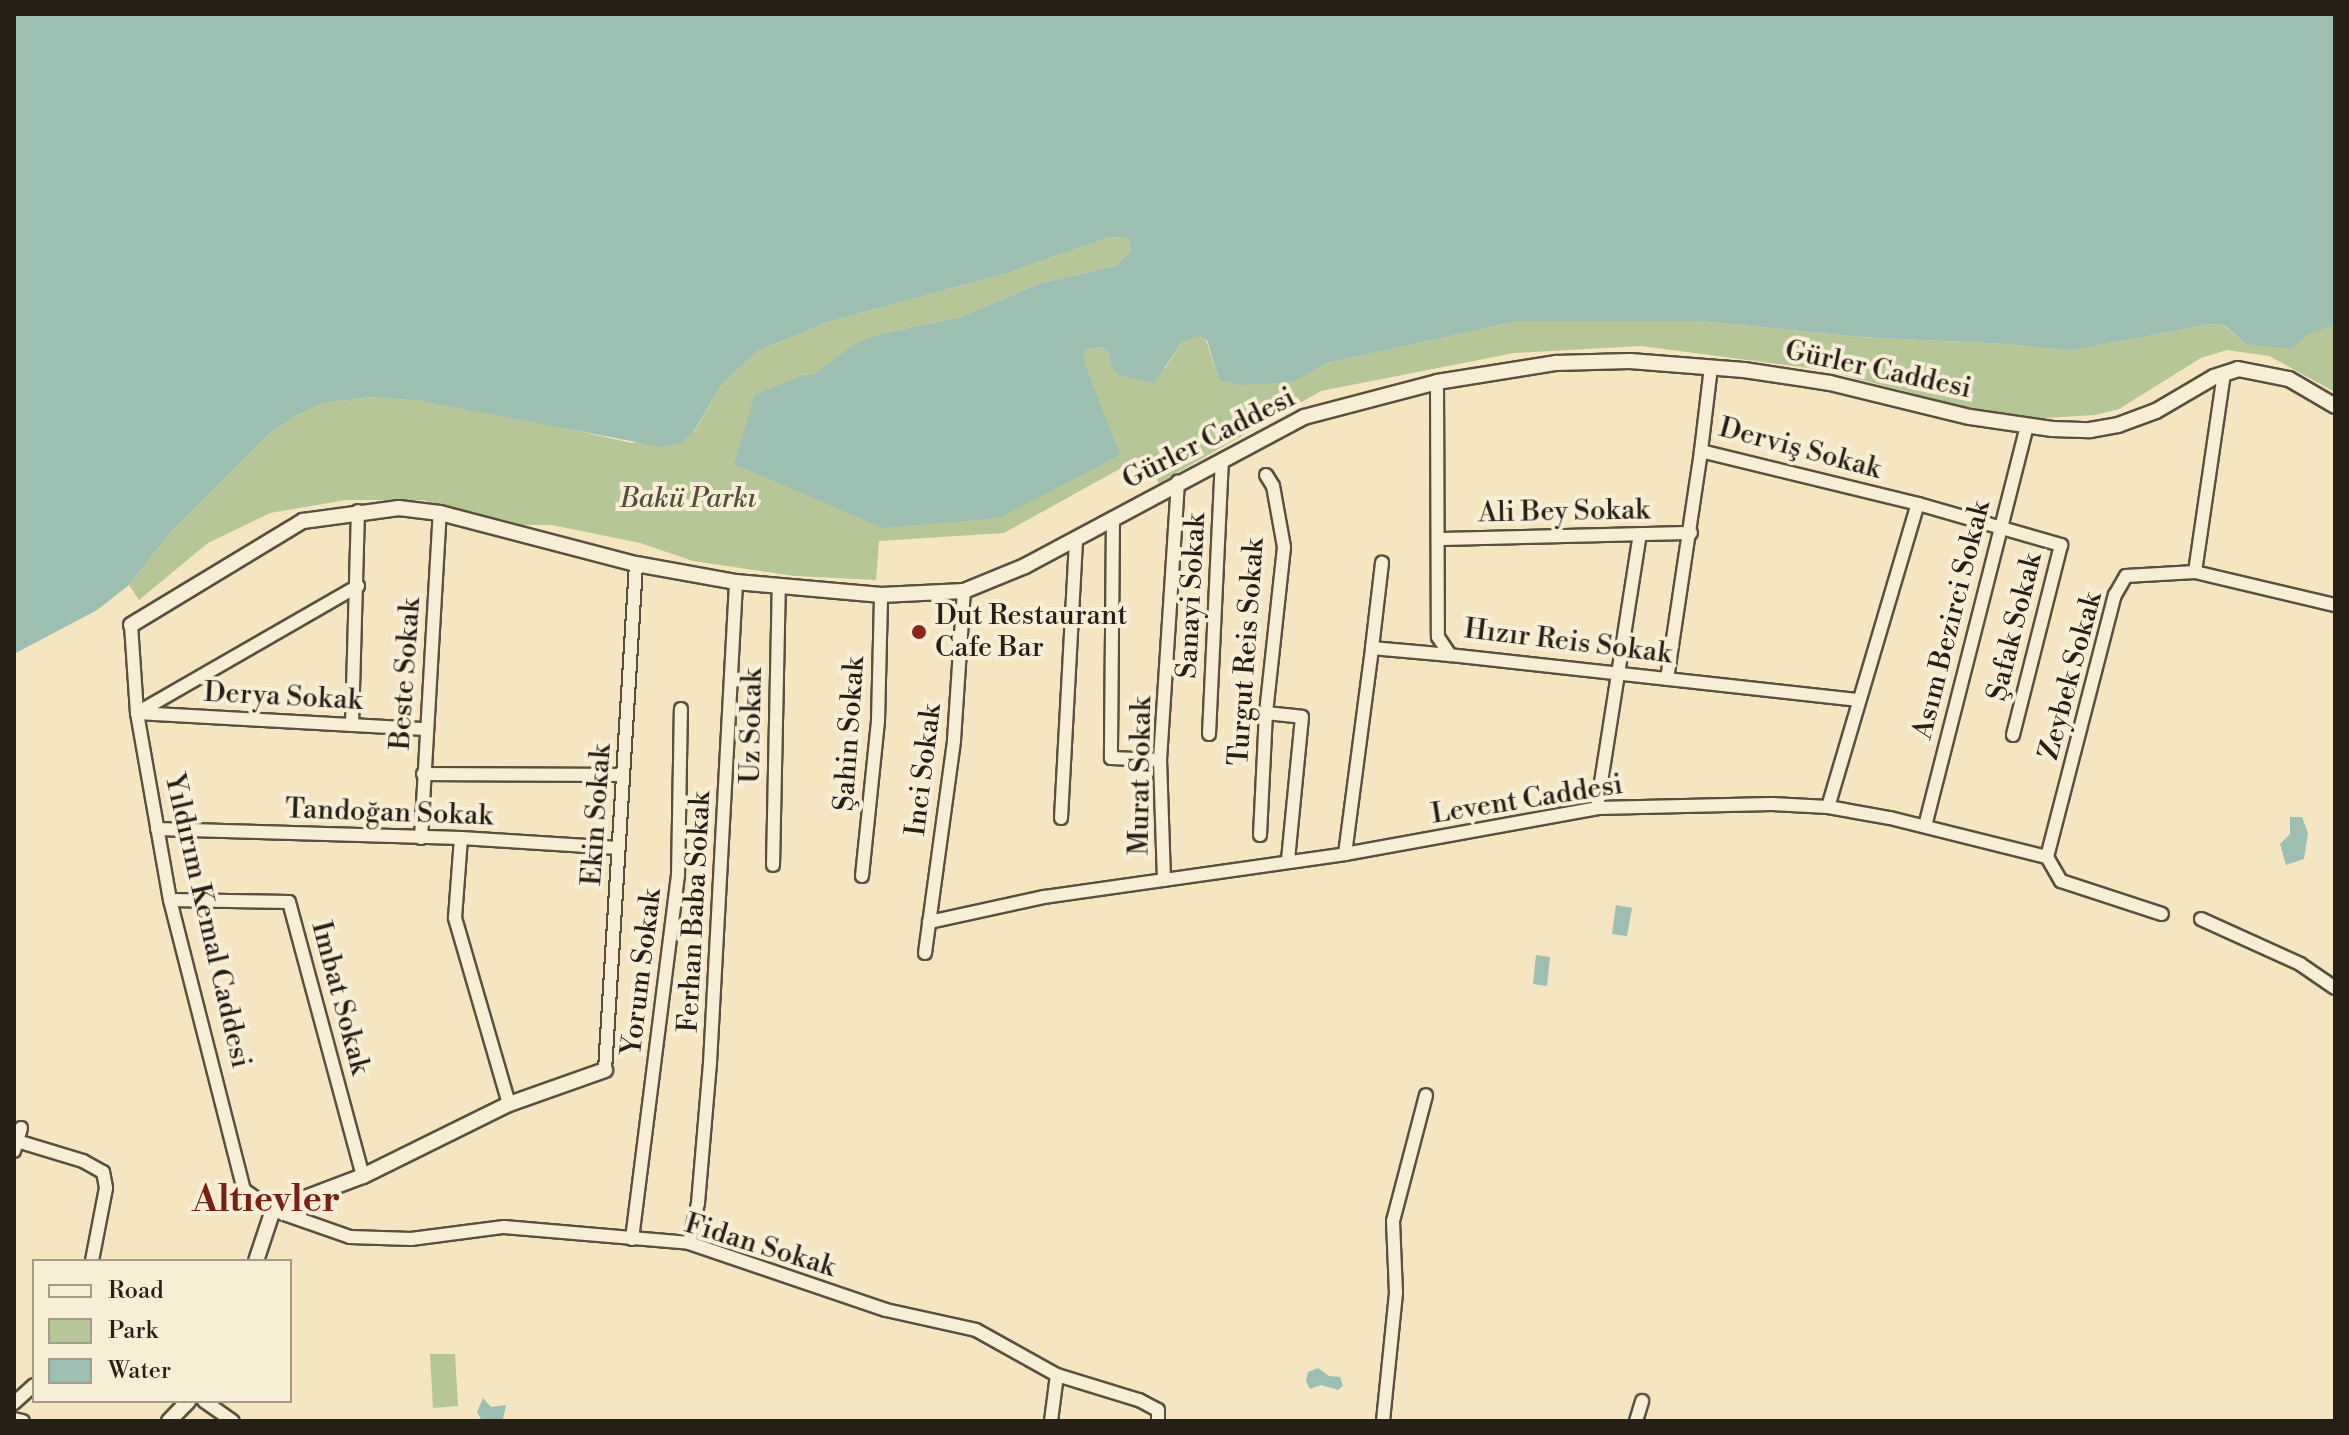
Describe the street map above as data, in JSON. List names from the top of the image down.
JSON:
{
  "streets": {
    "street": [
      "Gürler Caddesi",
      "Derviş Sokak",
      "Ali Bey Sokak",
      "Sanayi Sokak",
      "Asım Bezirci Sokak",
      "Şafak Sokak",
      "Hızır Reis Sokak",
      "Turgut Reis Sokak",
      "Beste Sokak",
      "Zeybek Sokak",
      "Derya Sokak",
      "Uz Sokak",
      "Şahin Sokak",
      "Inci Sokak",
      "Murat Sokak",
      "Levent Caddesi",
      "Tandoğan Sokak",
      "Ekin Sokak",
      "Ferhan Baba Sokak",
      "Yıldırım Kemal Caddesi",
      "Yorum Sokak",
      "Imbat Sokak",
      "Fidan Sokak"
    ]
  },
  "crossings": [
    ["Gürler Caddesi", "Derviş Sokak"],
    ["Gürler Caddesi", "Sanayi Sokak"],
    ["Gürler Caddesi", "Asım Bezirci Sokak"],
    ["Gürler Caddesi", "Hızır Reis Sokak"],
    ["Gürler Caddesi", "Beste Sokak"],
    ["Gürler Caddesi", "Uz Sokak"],
    ["Gürler Caddesi", "Şahin Sokak"],
    ["Gürler Caddesi", "Inci Sokak"],
    ["Gürler Caddesi", "Murat Sokak"],
    ["Gürler Caddesi", "Ekin Sokak"],
    ["Gürler Caddesi", "Ferhan Baba Sokak"],
    ["Gürler Caddesi", "Yıldırım Kemal Caddesi"],
    ["Derviş Sokak", "Asım Bezirci Sokak"],
    ["Derviş Sokak", "Şafak Sokak"],
    ["Ali Bey Sokak", "Hızır Reis Sokak"],
    ["Asım Bezirci Sokak", "Şafak Sokak"],
    ["Asım Bezirci Sokak", "Levent Caddesi"],
    ["Beste Sokak", "Derya Sokak"],
    ["Beste Sokak", "Tandoğan Sokak"],
    ["Zeybek Sokak", "Levent Caddesi"],
    ["Derya Sokak", "Yıldırım Kemal Caddesi"],
    ["Inci Sokak", "Levent Caddesi"],
    ["Murat Sokak", "Levent Caddesi"],
    ["Tandoğan Sokak", "Ekin Sokak"],
    ["Tandoğan Sokak", "Yıldırım Kemal Caddesi"],
    ["Ferhan Baba Sokak", "Fidan Sokak"],
    ["Yıldırım Kemal Caddesi", "Imbat Sokak"],
    ["Yıldırım Kemal Caddesi", "Fidan Sokak"],
    ["Yorum Sokak", "Fidan Sokak"]
  ],
  "districts": ["Altıevler"],
  "parks": ["Bakü Parkı"],
  "places": ["Dut Restaurant Cafe Bar"],
  "legend": ["Road", "Park", "Water"]
}
